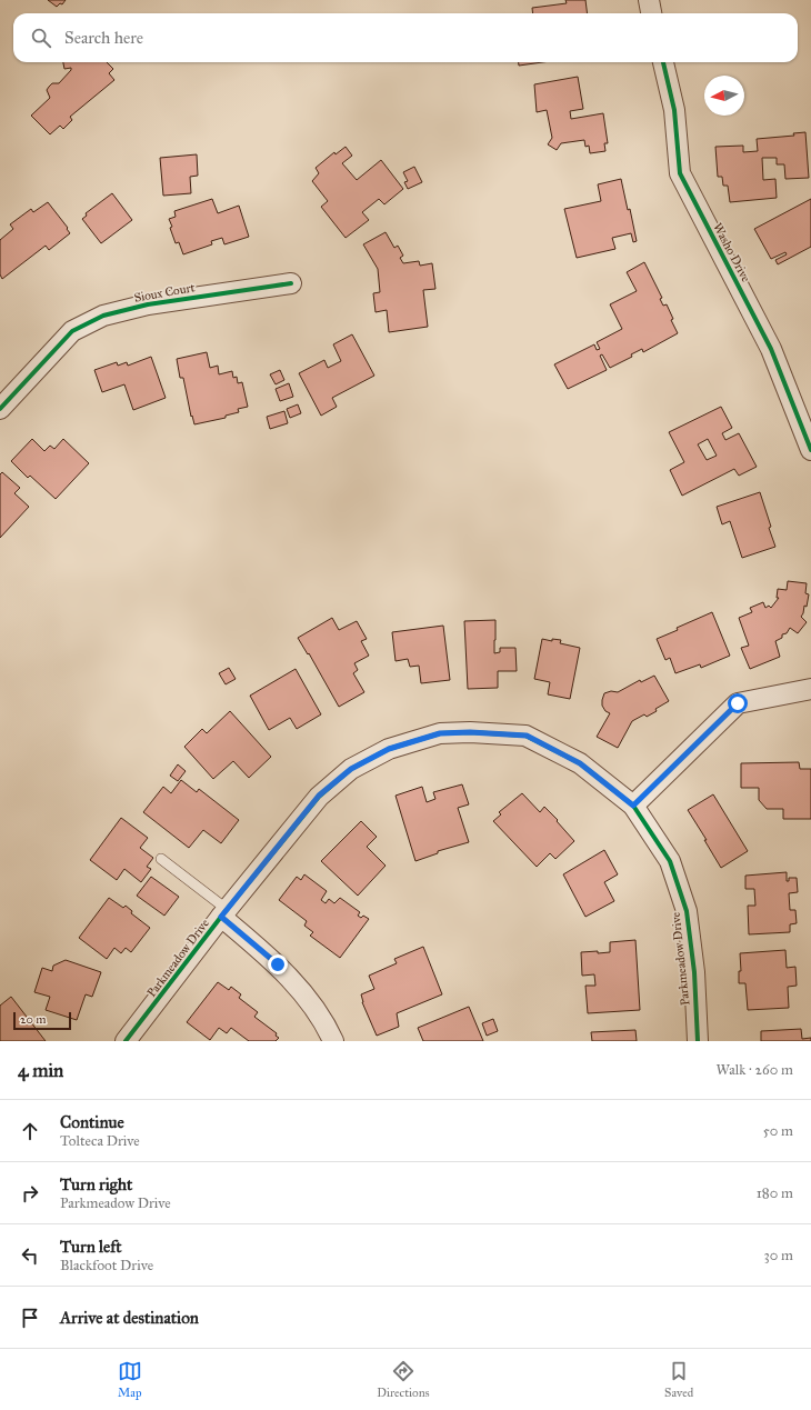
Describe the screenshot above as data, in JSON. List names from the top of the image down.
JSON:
{
  "streets": {
    "street": ["Washo Drive", "Sioux Court", "Parkmeadow Drive"]
  },
  "scale_bar": "20 m",
  "north": "left",
  "page": {
    "search": "Search here",
    "scale": "20 m",
    "heading": ["4 min", "Walk · 260 m"],
    "list": [
      ["Continue", "Tolteca Drive", "50 m"],
      ["Turn right", "Parkmeadow Drive", "180 m"],
      ["Turn left", "Blackfoot Drive", "30 m"],
      "Arrive at destination"
    ],
    "nav": ["Map", "Directions", "Saved"]
  }
}
